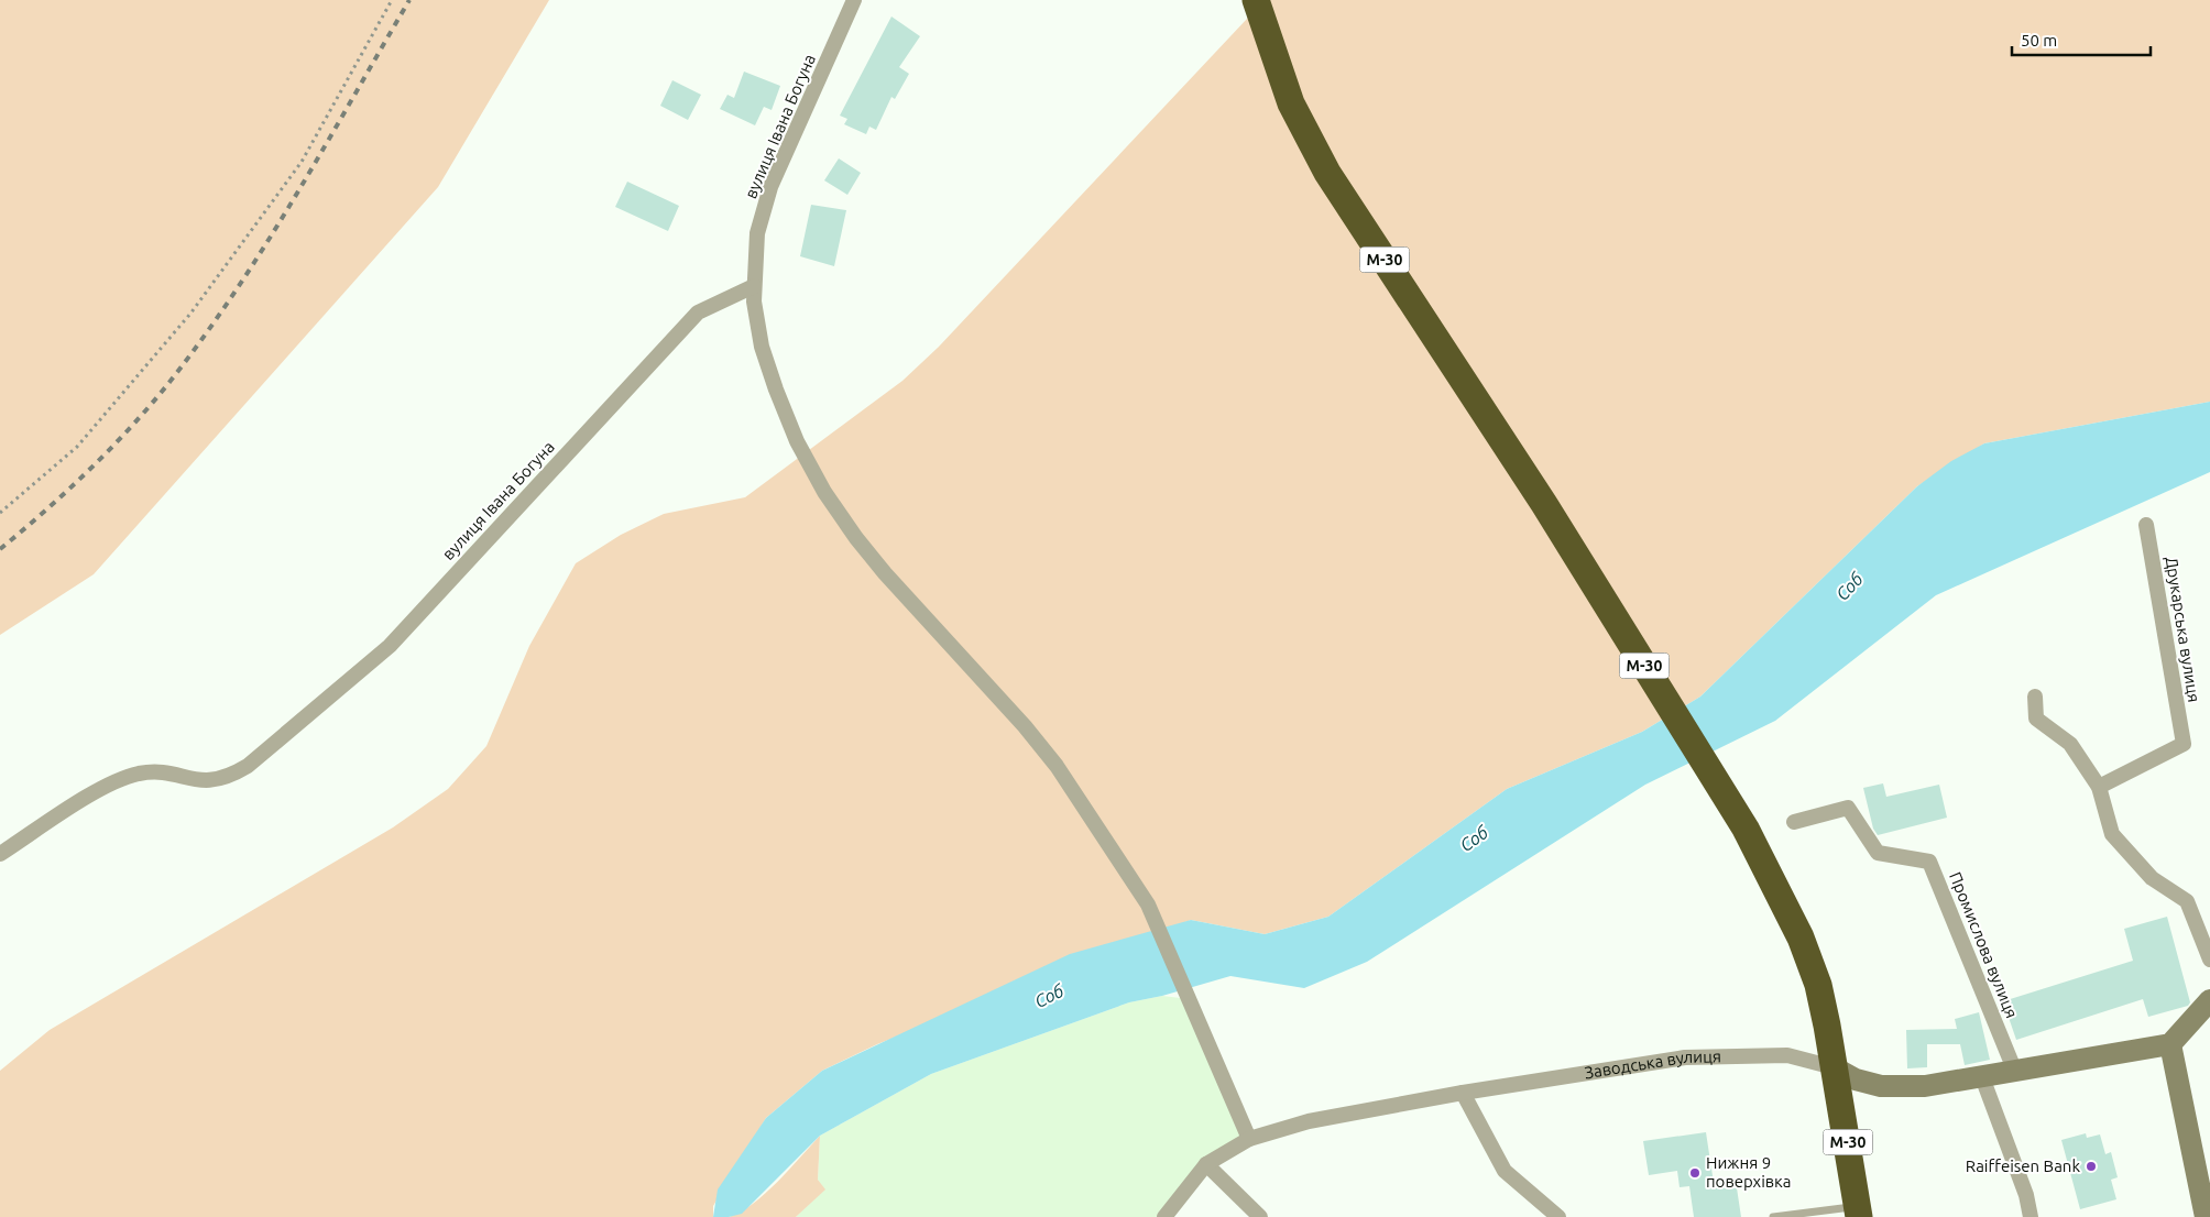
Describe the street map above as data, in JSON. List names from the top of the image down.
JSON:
{
  "streets": {
    "highway": ["М-30"],
    "street": [
      "вулиця Івана Богуна",
      "Друкарська вулиця",
      "Промислова вулиця",
      "Заводська вулиця"
    ]
  },
  "crossings": [
    ["М-30", "Заводська вулиця"],
    ["Промислова вулиця", "Заводська вулиця"]
  ],
  "water": ["Соб"],
  "places": ["Raiffeisen Bank", "Нижня 9 поверхівка"],
  "scale_bar": "50 m"
}
